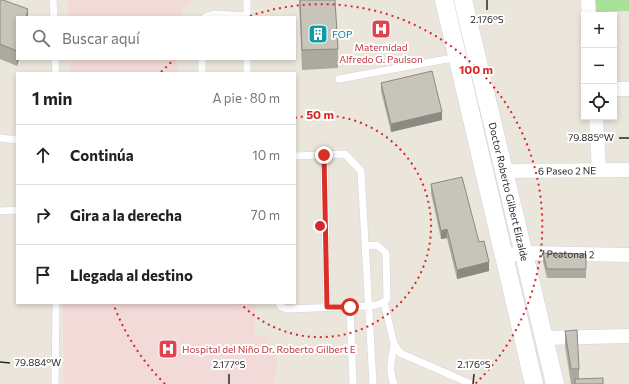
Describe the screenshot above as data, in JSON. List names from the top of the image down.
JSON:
{
  "streets": {
    "street": ["6 Paseo 2 NE", "Doctor Roberto Gilbert Elizalde", "7 Peatonal 2"]
  },
  "crossings": [
    ["6 Paseo 2 NE", "Doctor Roberto Gilbert Elizalde"],
    ["Doctor Roberto Gilbert Elizalde", "7 Peatonal 2"]
  ],
  "places": {
    "hospital": ["Maternidad Alfredo G. Paulson", "Hospital del Niño Dr. Roberto Gilbert E"],
    "building": ["FOP"]
  },
  "page": {
    "map_buttons": ["+", "−"],
    "search": "Buscar aquí",
    "heading": ["1 min", "A pie · 80 m"],
    "list": [
      ["Continúa", "10 m"],
      ["Gira a la derecha", "70 m"],
      "Llegada al destino"
    ]
  },
  "coordinates": [
    "2.176°S",
    "79.885°W",
    "79.884°W",
    "2.177°S"
  ],
  "rings": ["100 m", "50 m"]
}
